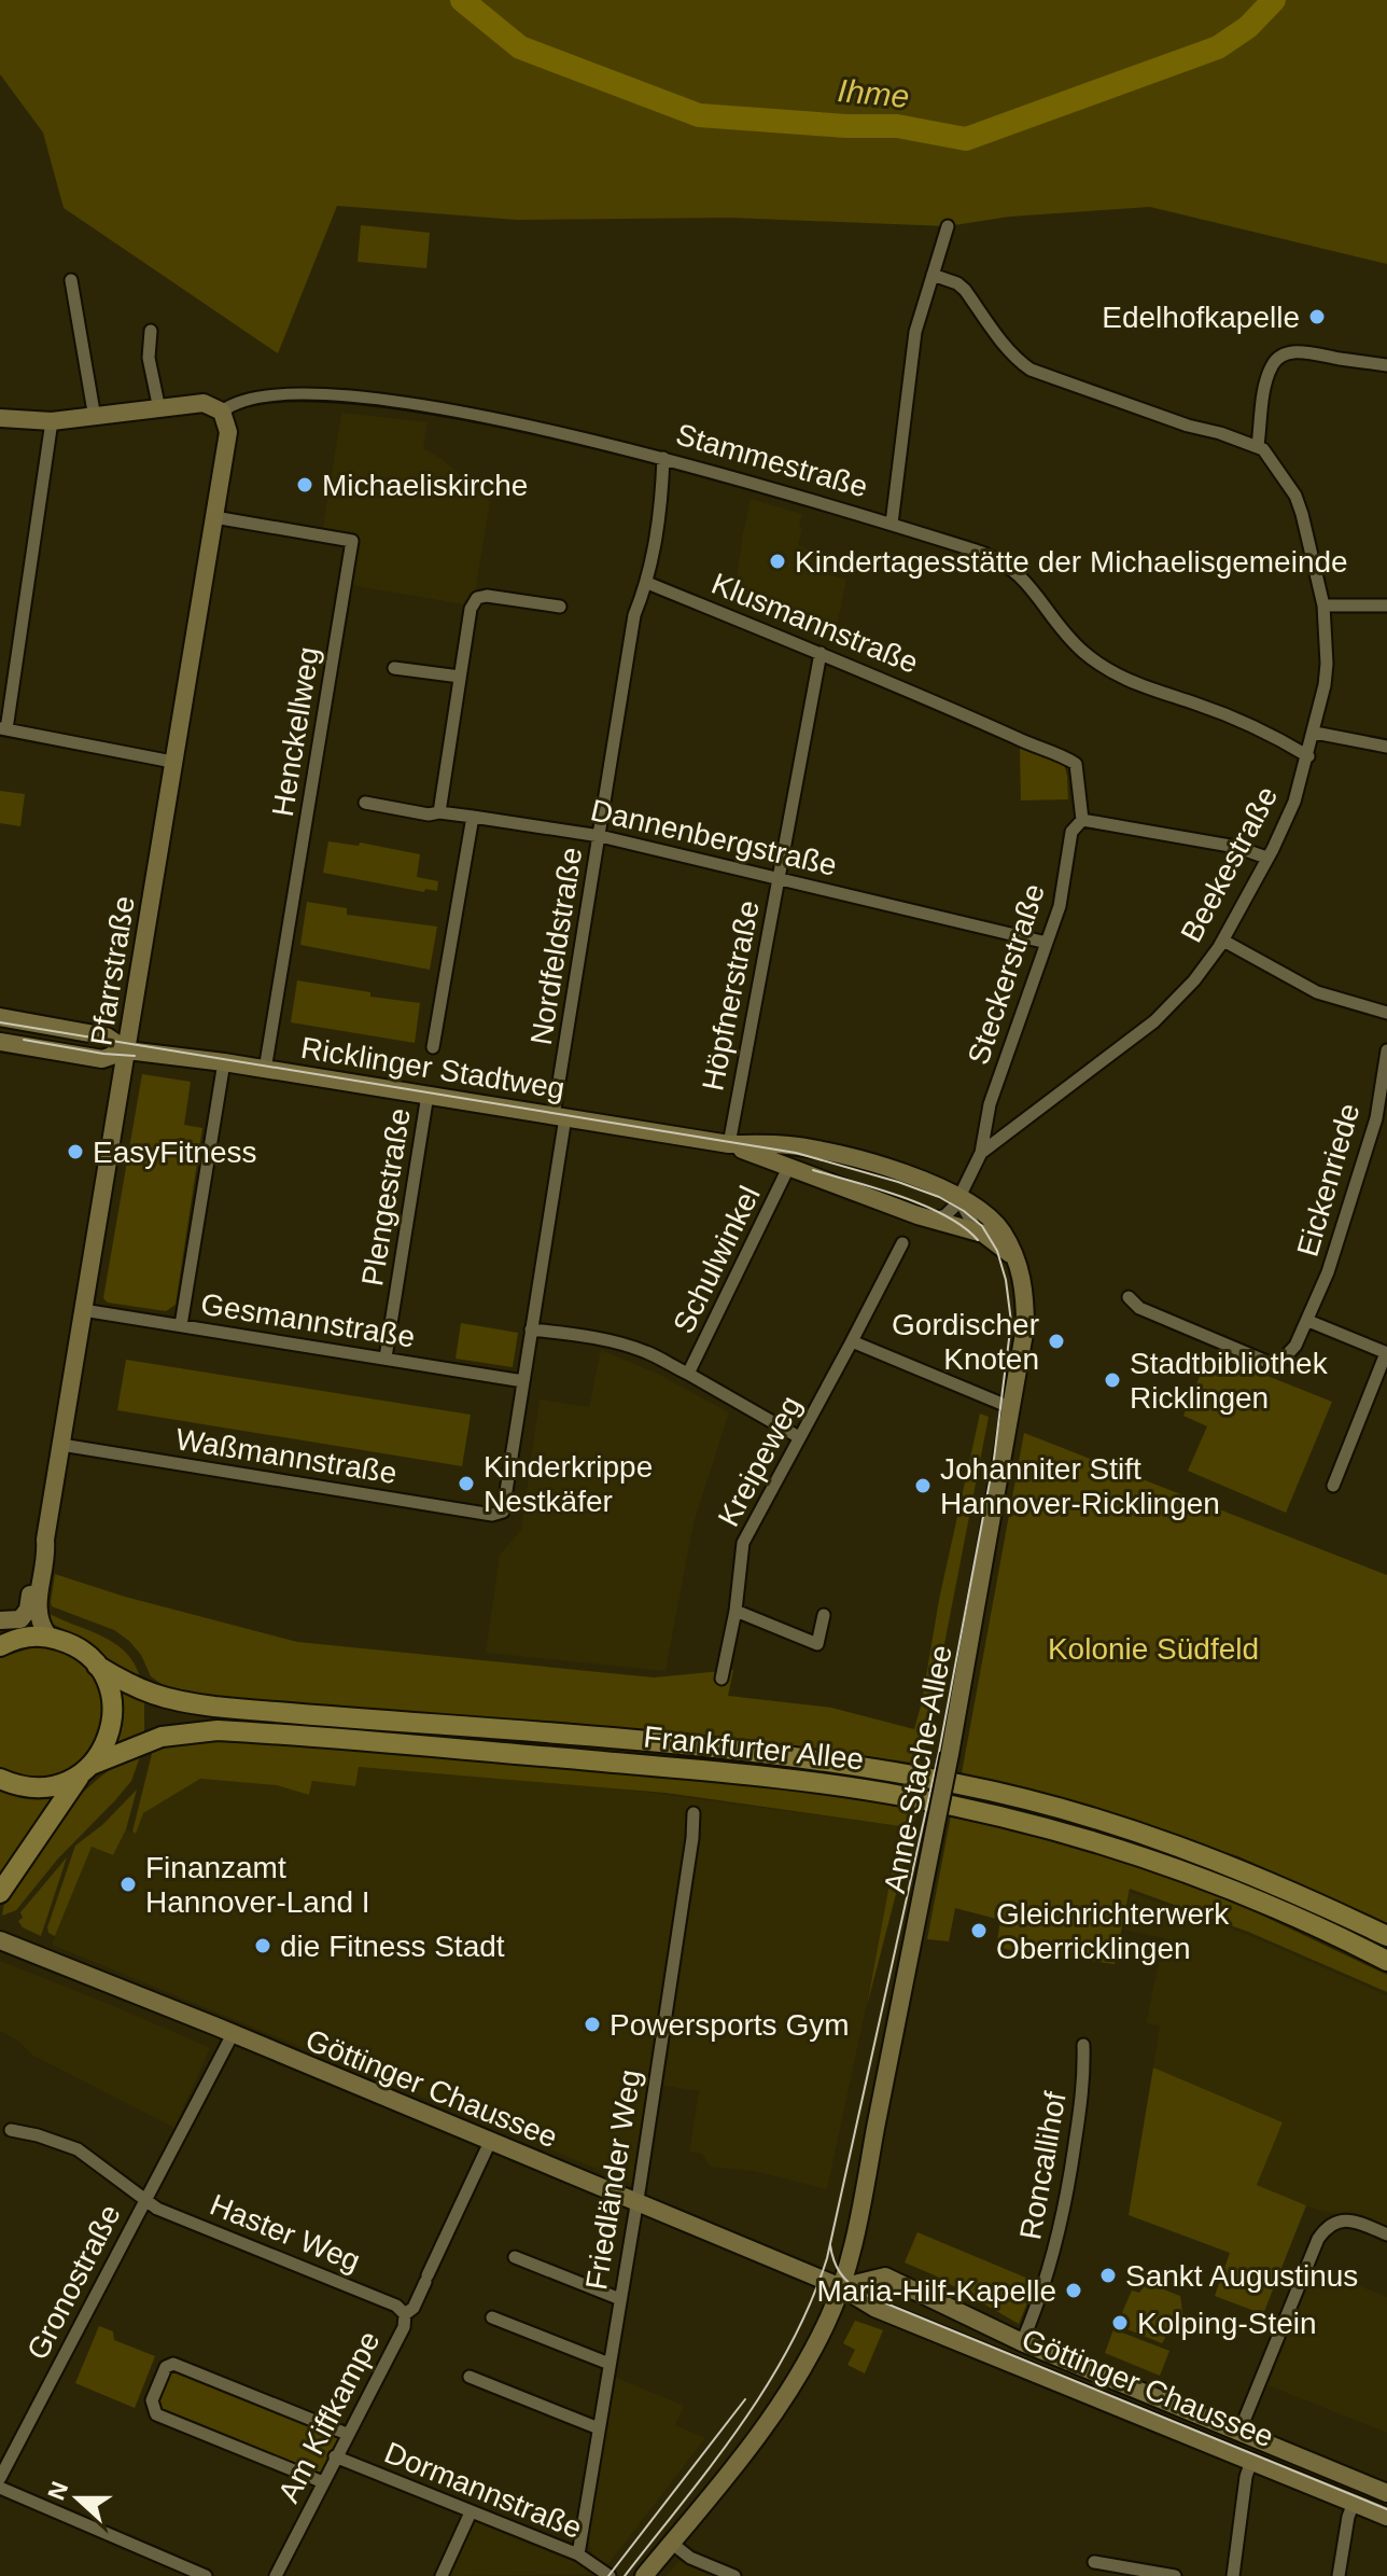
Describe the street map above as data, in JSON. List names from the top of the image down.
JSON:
{
  "streets": {
    "main road": ["Frankfurter Allee"],
    "street": [
      "Stammestraße",
      "Klusmannstraße",
      "Henckellweg",
      "Dannenbergstraße",
      "Beekestraße",
      "Nordfeldstraße",
      "Pfarrstraße",
      "Steckerstraße",
      "Höpfnerstraße",
      "Ricklinger Stadtweg",
      "Eickenriede",
      "Plengestraße",
      "Schulwinkel",
      "Gesmannstraße",
      "Waßmannstraße",
      "Kreipeweg",
      "Anne-Stache-Allee",
      "Göttinger Chaussee",
      "Roncallihof",
      "Friedländer Weg",
      "Haster Weg",
      "Gronostraße",
      "Am Kiffkampe",
      "Dormannstraße"
    ]
  },
  "crossings": [
    ["Stammestraße", "Beekestraße"],
    ["Stammestraße", "Pfarrstraße"],
    ["Klusmannstraße", "Nordfeldstraße"],
    ["Klusmannstraße", "Steckerstraße"],
    ["Klusmannstraße", "Höpfnerstraße"],
    ["Henckellweg", "Pfarrstraße"],
    ["Henckellweg", "Ricklinger Stadtweg"],
    ["Dannenbergstraße", "Nordfeldstraße"],
    ["Dannenbergstraße", "Steckerstraße"],
    ["Dannenbergstraße", "Höpfnerstraße"],
    ["Beekestraße", "Steckerstraße"],
    ["Beekestraße", "Ricklinger Stadtweg"],
    ["Beekestraße", "Anne-Stache-Allee"],
    ["Nordfeldstraße", "Ricklinger Stadtweg"],
    ["Nordfeldstraße", "Schulwinkel"],
    ["Nordfeldstraße", "Gesmannstraße"],
    ["Nordfeldstraße", "Waßmannstraße"],
    ["Pfarrstraße", "Ricklinger Stadtweg"],
    ["Pfarrstraße", "Gesmannstraße"],
    ["Pfarrstraße", "Waßmannstraße"],
    ["Pfarrstraße", "Frankfurter Allee"],
    ["Höpfnerstraße", "Ricklinger Stadtweg"],
    ["Ricklinger Stadtweg", "Plengestraße"],
    ["Ricklinger Stadtweg", "Schulwinkel"],
    ["Ricklinger Stadtweg", "Anne-Stache-Allee"],
    ["Plengestraße", "Gesmannstraße"],
    ["Schulwinkel", "Kreipeweg"],
    ["Anne-Stache-Allee", "Göttinger Chaussee"],
    ["Göttinger Chaussee", "Roncallihof"],
    ["Göttinger Chaussee", "Friedländer Weg"],
    ["Göttinger Chaussee", "Gronostraße"],
    ["Göttinger Chaussee", "Am Kiffkampe"],
    ["Friedländer Weg", "Dormannstraße"],
    ["Haster Weg", "Gronostraße"],
    ["Haster Weg", "Am Kiffkampe"],
    ["Am Kiffkampe", "Dormannstraße"]
  ],
  "water": ["Ihme"],
  "parks": ["Kolonie Südfeld"],
  "places": [
    "Edelhofkapelle",
    "Michaeliskirche",
    "Kindertagesstätte der Michaelisgemeinde",
    "EasyFitness",
    "Gordischer Knoten",
    "Stadtbibliothek Ricklingen",
    "Kinderkrippe Nestkäfer",
    "Johanniter Stift Hannover-Ricklingen",
    "Finanzamt Hannover-Land I",
    "Gleichrichterwerk Oberricklingen",
    "die Fitness Stadt",
    "Powersports Gym",
    "Sankt Augustinus",
    "Maria-Hilf-Kapelle",
    "Kolping-Stein"
  ],
  "north": "left"
}
